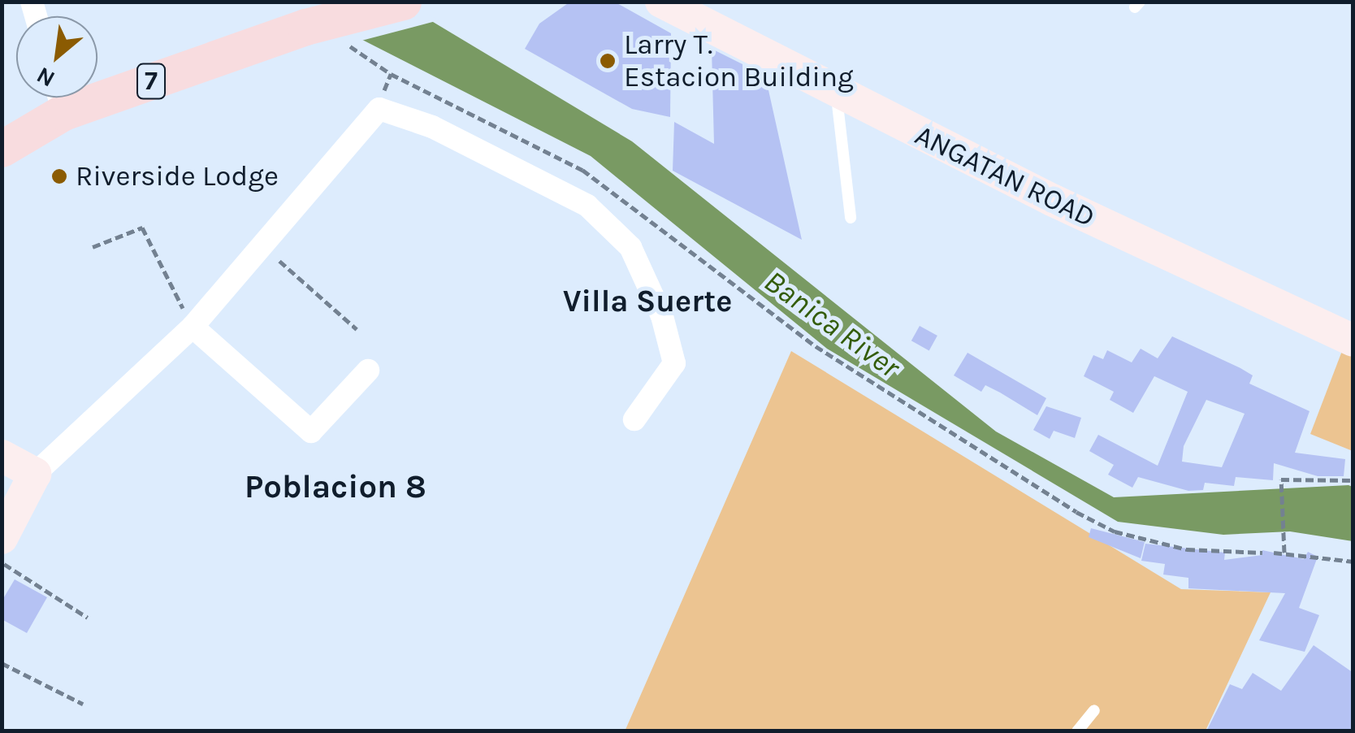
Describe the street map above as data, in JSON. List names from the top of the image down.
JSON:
{
  "streets": {
    "main road": ["7", "ANGATAN ROAD"]
  },
  "districts": ["Villa Suerte", "Poblacion 8"],
  "water": ["Banica River"],
  "places": ["Larry T. Estacion Building", "Riverside Lodge"],
  "north": "bottom left"
}
